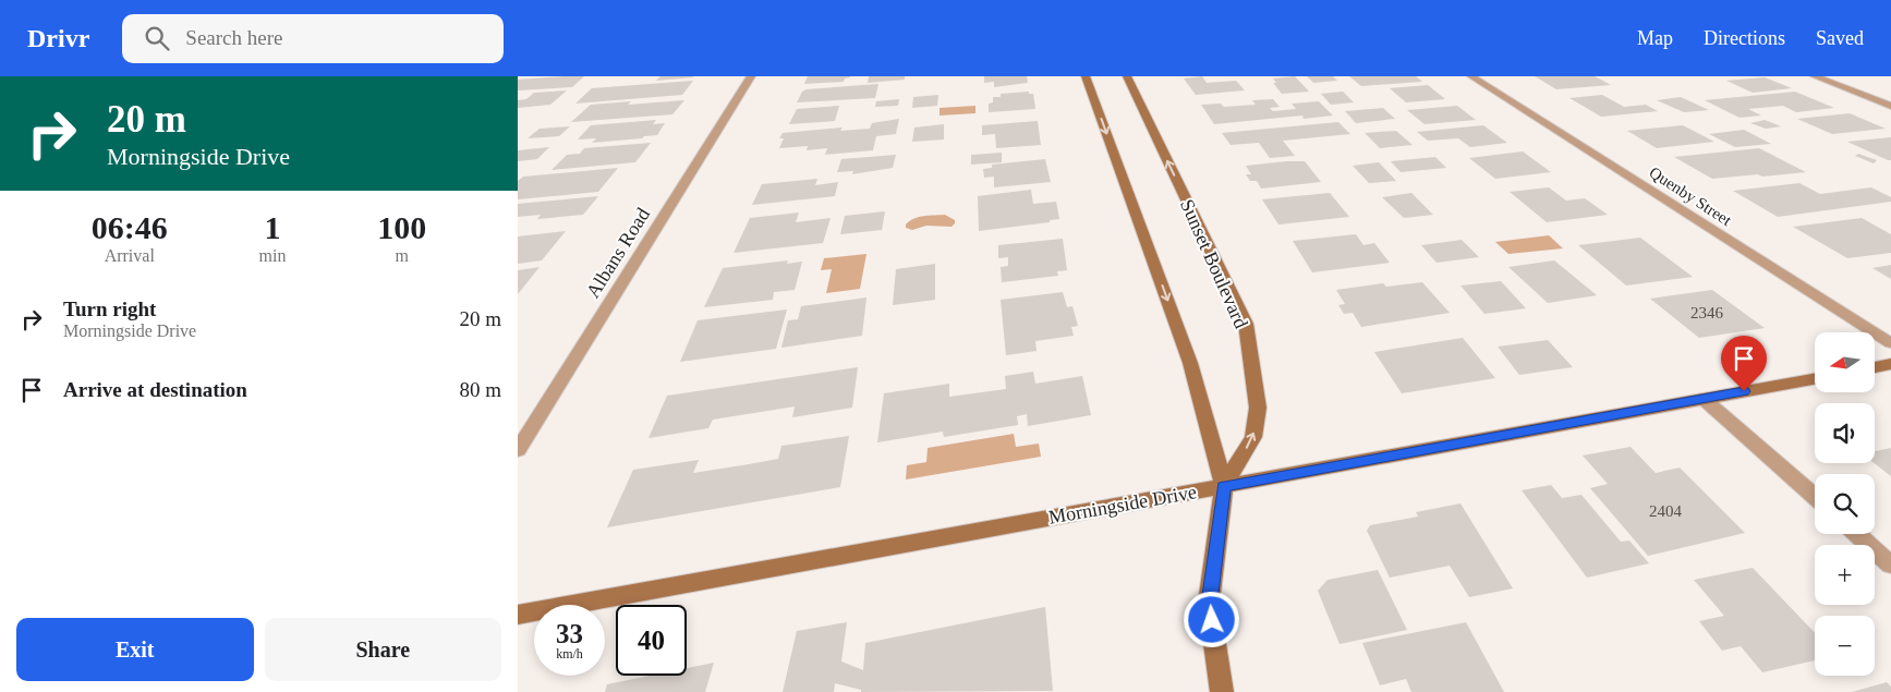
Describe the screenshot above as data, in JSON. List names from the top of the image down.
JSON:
{
  "streets": {
    "street": [
      "Quenby Street",
      "Albans Road",
      "Sunset Boulevard",
      "Morningside Drive"
    ]
  },
  "crossings": [
    ["Sunset Boulevard", "Morningside Drive"]
  ],
  "house_numbers": ["2346", "2404"],
  "north": "left",
  "page": {
    "header": "Drivr",
    "search": "Search here",
    "nav": ["Map", "Directions", "Saved"],
    "turn": ["20 m", "Morningside Drive"],
    "eta": [
      "06:46",
      "Arrival",
      "1",
      "min",
      "100",
      "m"
    ],
    "list": [
      {
        "name": "Turn right",
        "note": "Morningside Drive",
        "value": "20 m"
      },
      {
        "name": "Arrive at destination",
        "value": "80 m"
      }
    ],
    "map_buttons": ["+", "−"],
    "speed": "33 km/h",
    "limit": "40",
    "buttons": ["Exit", "Share"]
  }
}
